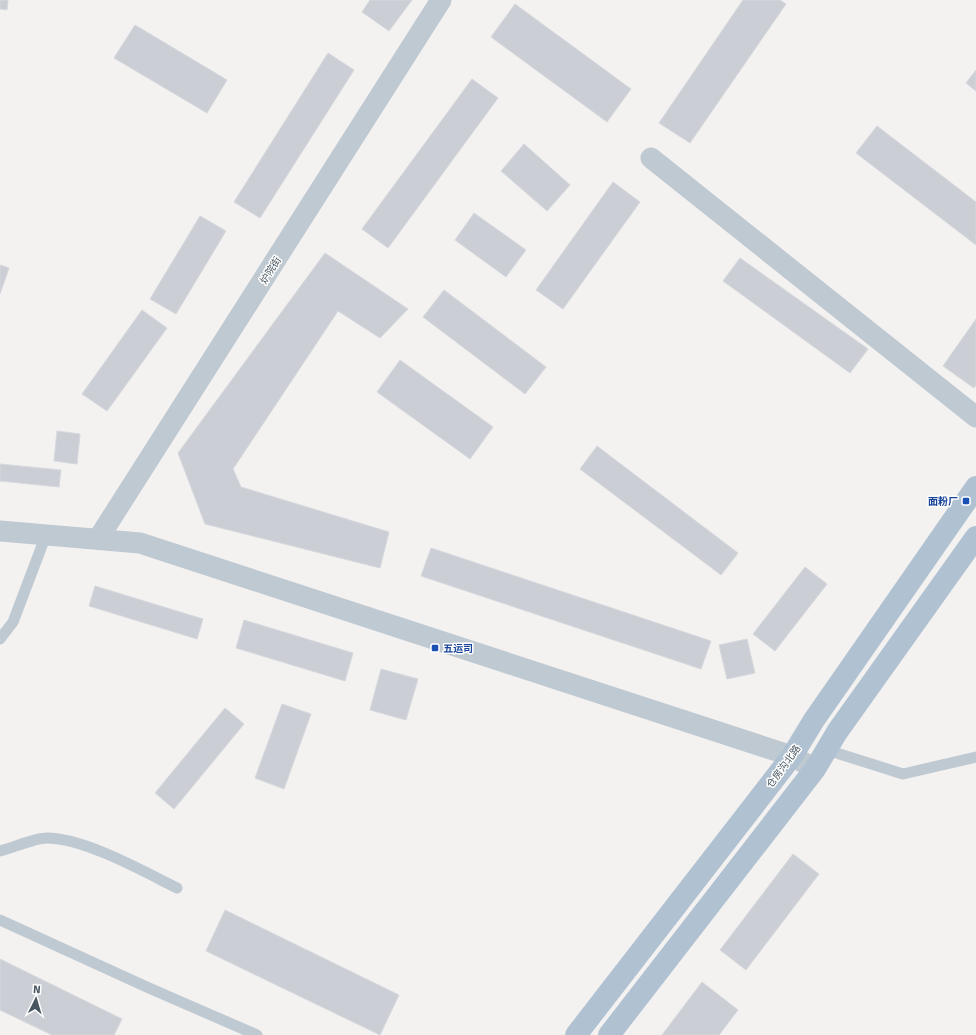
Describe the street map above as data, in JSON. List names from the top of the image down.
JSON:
{
  "streets": {
    "main road": ["仓房沟北路"],
    "street": ["炉院街"]
  },
  "places": {
    "transit": ["面粉厂", "五运司"]
  },
  "north": "top"
}
